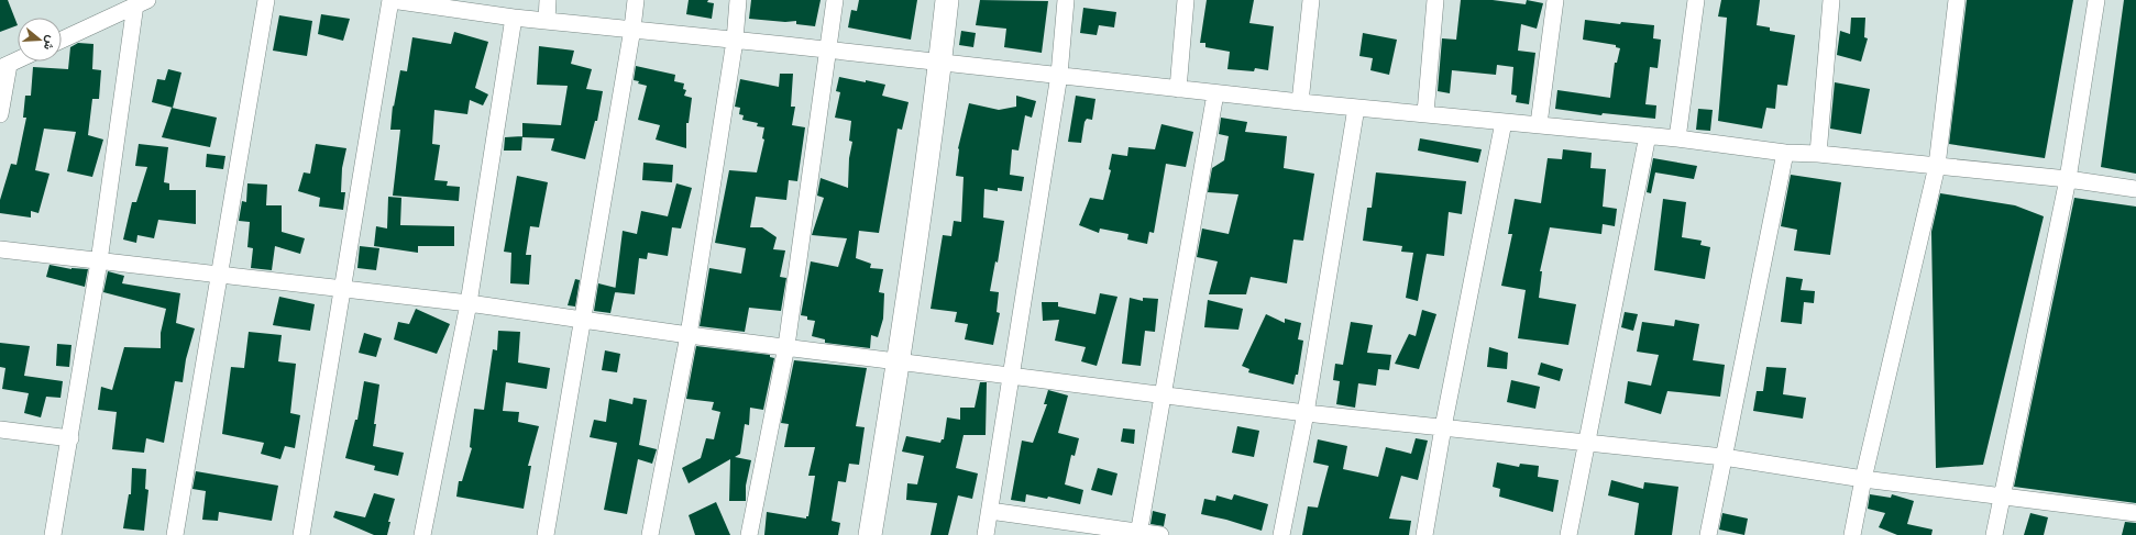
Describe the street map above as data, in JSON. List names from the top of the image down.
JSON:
{
  "north": "right"
}
